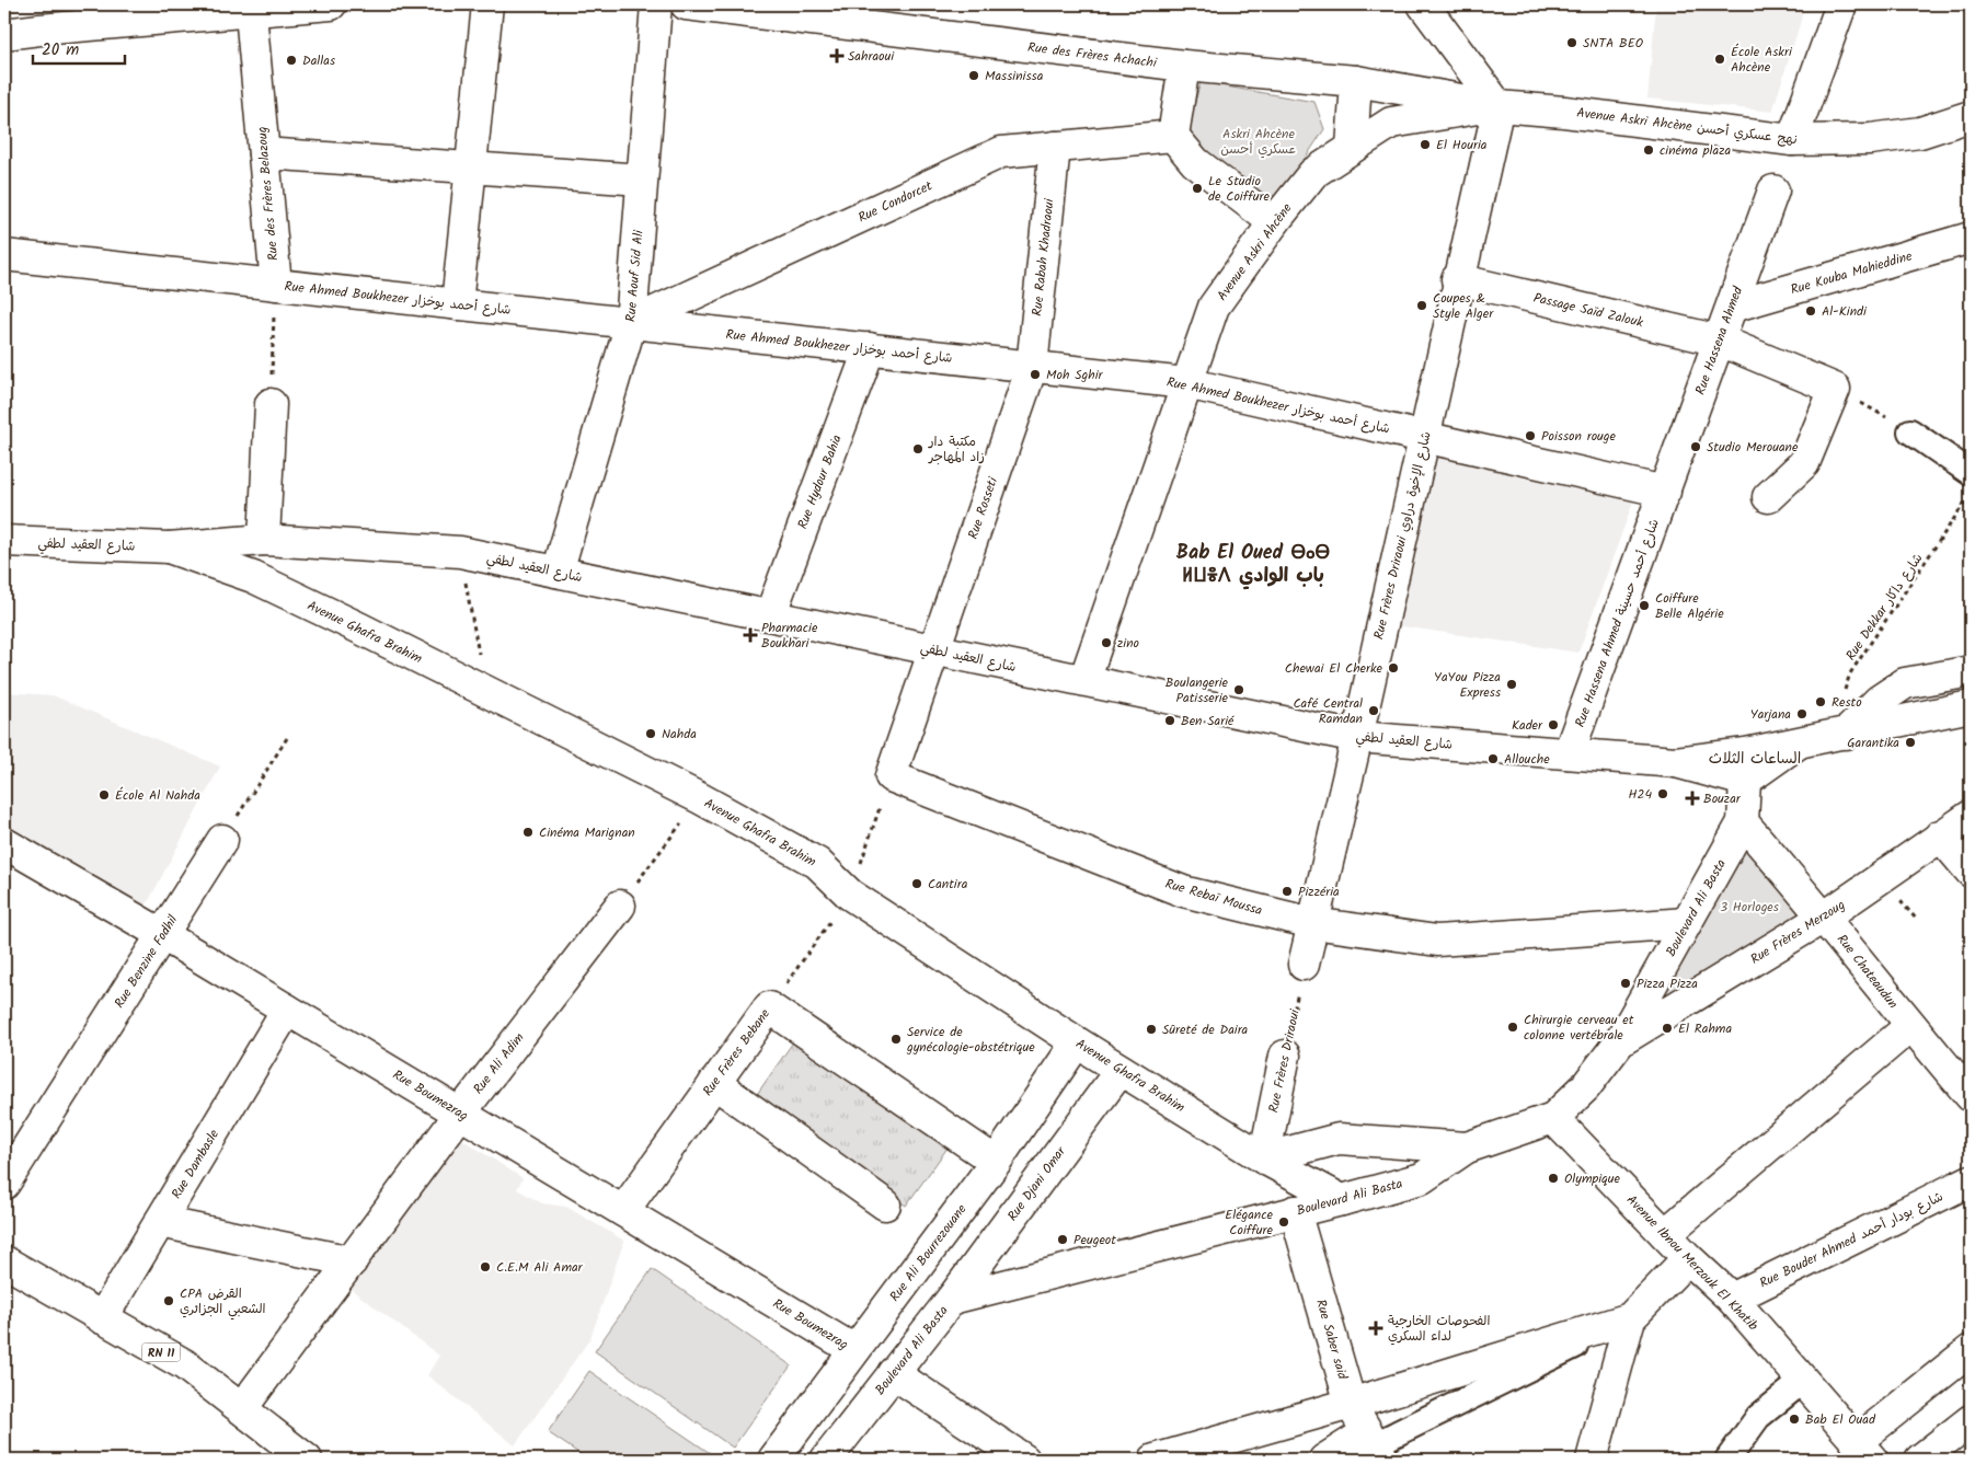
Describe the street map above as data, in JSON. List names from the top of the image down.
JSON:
{
  "streets": {
    "street": [
      "Rue des Frères Achachi",
      "Avenue Askri Ahcène نهج عسكري أحسن",
      "Rue des Frères Belazoug",
      "Rue Condorcet",
      "Avenue Askri Ahcène",
      "Rue Rabah Khadraoui",
      "Rue Kouba Mahieddine",
      "Rue Aouf Sid Ali",
      "Rue Ahmed Boukhezer شارع أحمد بوخزار",
      "Passage Saïd Zalouk",
      "Rue Hassena Ahmed",
      "Rue Hydour Bahia",
      "Rue Rosseti",
      "Rue Frères Driraoui شارع الإخوة دراوي",
      "شارع العقيد لطفي",
      "Rue Hassena Ahmed شارع أحمد حسينة",
      "Avenue Ghafra Brahim",
      "Rue Rebaï Moussa",
      "Boulevard Ali Basta",
      "Rue Frères Merzoug",
      "Rue Benzine Fodhil",
      "Rue Chateaudun",
      "Rue Frères Bebane",
      "Rue Frères Driraoui",
      "Rue Ali Adim",
      "Rue Boumezrag",
      "Rue Dambasle",
      "Rue Djani Omar",
      "Rue Bouder Ahmed شارع بودار أحمد",
      "Rue Ali Bourrezouane",
      "Avenue Ibnou Merzouk El Khatib",
      "Rue Saber said",
      "RN 11"
    ],
    "path": ["Rue Dekkar شارع داكار"]
  },
  "crossings": [
    ["Rue des Frères Achachi", "Avenue Askri Ahcène نهج عسكري أحسن"],
    ["Rue des Frères Achachi", "Avenue Askri Ahcène"],
    ["Rue des Frères Achachi", "Rue Frères Driraoui شارع الإخوة دراوي"],
    ["Avenue Askri Ahcène نهج عسكري أحسن", "Avenue Askri Ahcène"],
    ["Avenue Askri Ahcène نهج عسكري أحسن", "Rue Frères Driraoui شارع الإخوة دراوي"],
    ["Rue des Frères Belazoug", "Rue Ahmed Boukhezer شارع أحمد بوخزار"],
    ["Rue Condorcet", "Rue Rabah Khadraoui"],
    ["Rue Condorcet", "Rue Aouf Sid Ali"],
    ["Rue Condorcet", "Rue Ahmed Boukhezer شارع أحمد بوخزار"],
    ["Avenue Askri Ahcène", "Rue Ahmed Boukhezer شارع أحمد بوخزار"],
    ["Avenue Askri Ahcène", "Rue Frères Driraoui شارع الإخوة دراوي"],
    ["Avenue Askri Ahcène", "شارع العقيد لطفي"],
    ["Rue Rabah Khadraoui", "Rue Ahmed Boukhezer شارع أحمد بوخزار"],
    ["Rue Rabah Khadraoui", "Rue Rosseti"],
    ["Rue Kouba Mahieddine", "Rue Hassena Ahmed"],
    ["Rue Aouf Sid Ali", "Rue Ahmed Boukhezer شارع أحمد بوخزار"],
    ["Rue Aouf Sid Ali", "شارع العقيد لطفي"],
    ["Rue Ahmed Boukhezer شارع أحمد بوخزار", "Rue Hassena Ahmed"],
    ["Rue Ahmed Boukhezer شارع أحمد بوخزار", "Rue Hydour Bahia"],
    ["Rue Ahmed Boukhezer شارع أحمد بوخزار", "Rue Rosseti"],
    ["Rue Ahmed Boukhezer شارع أحمد بوخزار", "Rue Frères Driraoui شارع الإخوة دراوي"],
    ["Rue Ahmed Boukhezer شارع أحمد بوخزار", "Rue Hassena Ahmed شارع أحمد حسينة"],
    ["Passage Saïd Zalouk", "Rue Hassena Ahmed"],
    ["Passage Saïd Zalouk", "Rue Frères Driraoui شارع الإخوة دراوي"],
    ["Rue Hassena Ahmed", "Rue Hassena Ahmed شارع أحمد حسينة"],
    ["Rue Hydour Bahia", "شارع العقيد لطفي"],
    ["Rue Rosseti", "شارع العقيد لطفي"],
    ["Rue Frères Driraoui شارع الإخوة دراوي", "شارع العقيد لطفي"],
    ["Rue Frères Driraoui شارع الإخوة دراوي", "Rue Rebaï Moussa"],
    ["Rue Frères Driraoui شارع الإخوة دراوي", "Rue Frères Driraoui"],
    ["شارع العقيد لطفي", "Rue Hassena Ahmed شارع أحمد حسينة"],
    ["شارع العقيد لطفي", "Avenue Ghafra Brahim"],
    ["شارع العقيد لطفي", "Boulevard Ali Basta"],
    ["Avenue Ghafra Brahim", "Boulevard Ali Basta"],
    ["Avenue Ghafra Brahim", "Rue Frères Bebane"],
    ["Avenue Ghafra Brahim", "Rue Frères Driraoui"],
    ["Avenue Ghafra Brahim", "Rue Djani Omar"],
    ["Avenue Ghafra Brahim", "Rue Ali Bourrezouane"],
    ["Rue Rebaï Moussa", "Boulevard Ali Basta"],
    ["Rue Rebaï Moussa", "Rue Frères Bebane"],
    ["Boulevard Ali Basta", "Rue Frères Merzoug"],
    ["Boulevard Ali Basta", "Rue Chateaudun"],
    ["Boulevard Ali Basta", "Rue Djani Omar"],
    ["Boulevard Ali Basta", "Avenue Ibnou Merzouk El Khatib"],
    ["Boulevard Ali Basta", "Rue Saber said"],
    ["Rue Frères Merzoug", "Rue Chateaudun"],
    ["Rue Benzine Fodhil", "Rue Boumezrag"],
    ["Rue Frères Bebane", "Rue Boumezrag"],
    ["Rue Ali Adim", "Rue Boumezrag"],
    ["Rue Ali Adim", "RN 11"],
    ["Rue Boumezrag", "Rue Dambasle"],
    ["Rue Boumezrag", "Rue Ali Bourrezouane"],
    ["Rue Dambasle", "RN 11"],
    ["Rue Bouder Ahmed شارع بودار أحمد", "Avenue Ibnou Merzouk El Khatib"]
  ],
  "districts": ["Bab El Oued ⴱⴰⴱ ⵍⵡⴻⴷ باب الوادي", "الساعات الثلاث"],
  "parks": ["Askri Ahcène عسكري أحسن", "3 Horloges"],
  "places": {
    "other": [
      "SNTA BEO",
      "École Askri Ahcène",
      "Dallas",
      "Massinissa",
      "El Houria",
      "cinéma plaza",
      "Le Studio de Coiffure",
      "Coupes & Style Alger",
      "Al-Kindi",
      "Moh Sghir",
      "Poisson rouge",
      "Studio Merouane",
      "مكتبة دار زاد المهاجر",
      "Coiffure Belle Algérie",
      "zino",
      "Chewai El Cherke",
      "YaYou Pizza Express",
      "Boulangerie Patisserie",
      "Resto",
      "Café Central Ramdan",
      "Yarjana",
      "Ben Sarié",
      "Kader",
      "Nahda",
      "Garantika",
      "Allouche",
      "H24",
      "École Al Nahda",
      "Cinéma Marignan",
      "Cantira",
      "Pizzéria",
      "Pizza Pizza",
      "Chirurgie cerveau et colonne vertébrale",
      "El Rahma",
      "Sûreté de Daira",
      "Service de gynécologie-obstétrique",
      "Olympique",
      "Elégance Coiffure",
      "Peugeot",
      "C.E.M Ali Amar",
      "CPA القرض الشعبي الجزائري",
      "Bab El Ouad"
    ],
    "health": [
      "Sahraoui",
      "Pharmacie Boukhari",
      "Bouzar",
      "الفحوصات الخارجية لداء السكري"
    ]
  },
  "scale_bar": "20 m"
}
